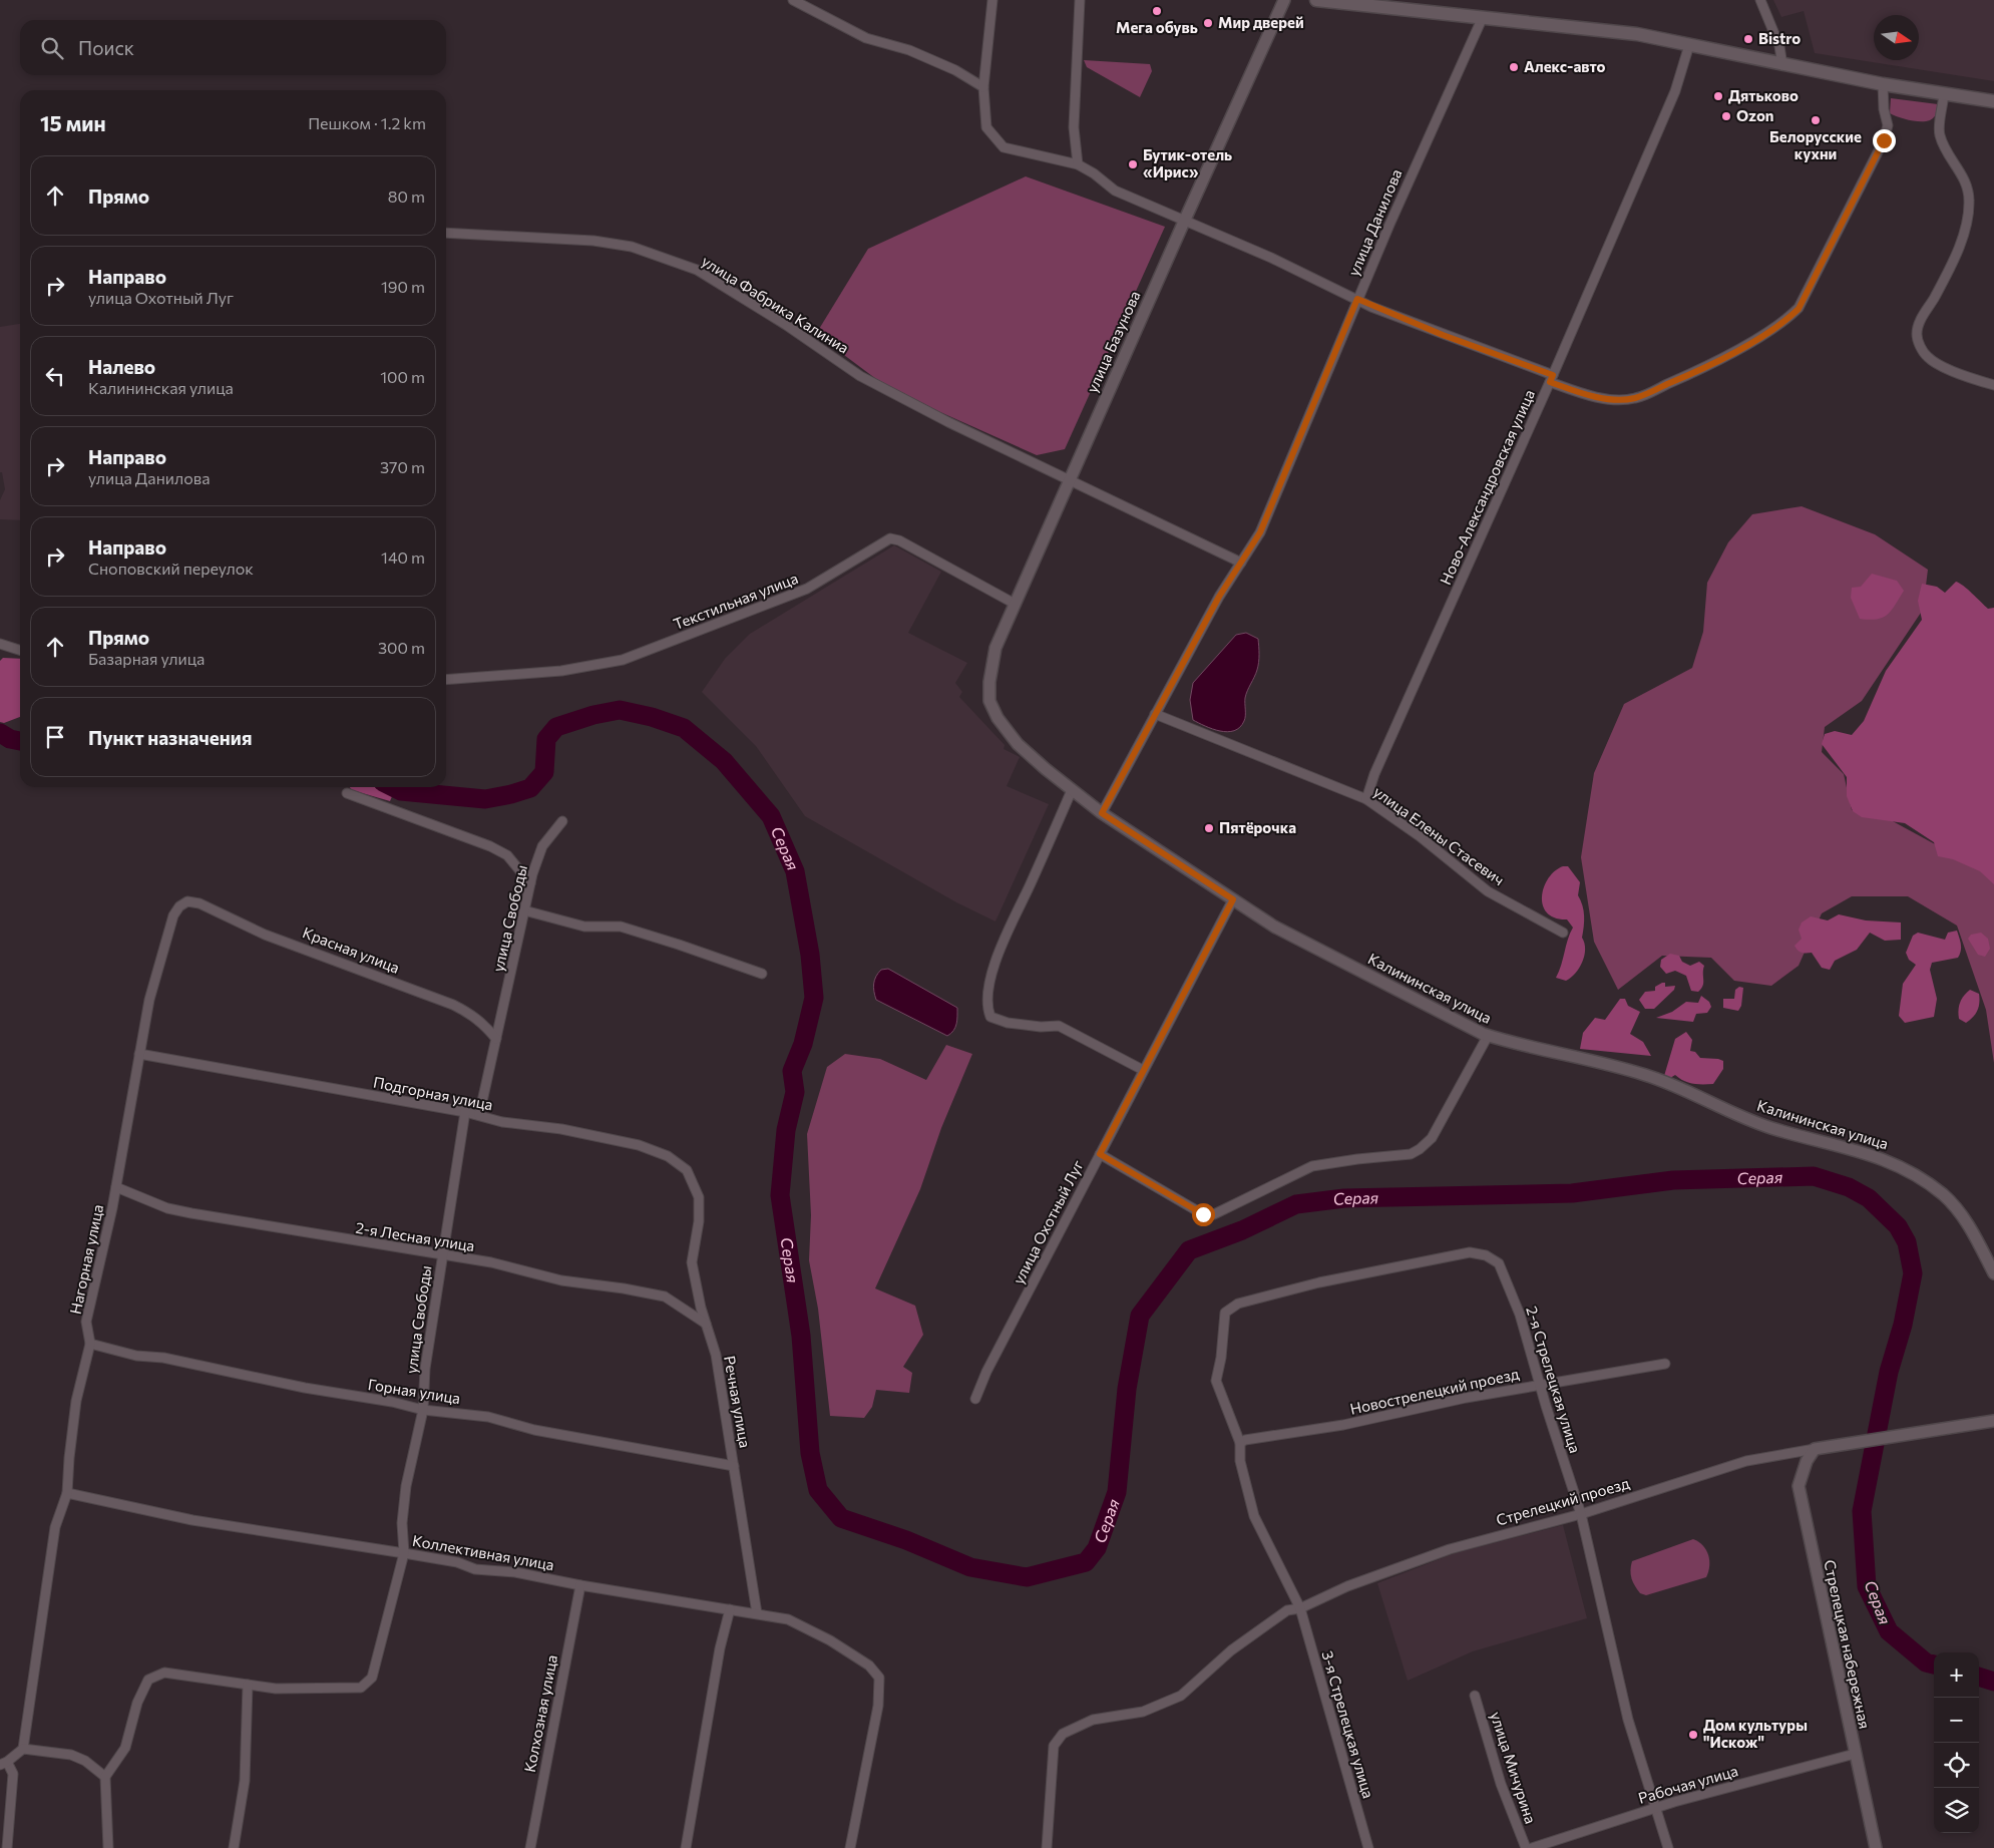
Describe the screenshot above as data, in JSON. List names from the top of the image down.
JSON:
{
  "streets": {
    "street": [
      "улица Данилова",
      "улица Фабрика Калиниа",
      "улица Базунова",
      "Ново-Александровская улица",
      "Текстильная улица",
      "улица Елены Стасевич",
      "улица Свободы",
      "Красная улица",
      "Калининская улица",
      "Подгорная улица",
      "улица Охотный Луг",
      "2-я Лесная улица",
      "Нагорная улица",
      "2-я Стрелецкая улица",
      "Горная улица",
      "Новострелецкий проезд",
      "Речная улица",
      "Стрелецкий проезд",
      "Коллективная улица",
      "Стрелецкая набережная",
      "Колхозная улица",
      "3-я Стрелецкая улица",
      "улица Мичурина",
      "Рабочая улица"
    ]
  },
  "crossings": [
    ["улица Данилова", "улица Фабрика Калиниа"],
    ["улица Данилова", "улица Елены Стасевич"],
    ["улица Данилова", "Калининская улица"],
    ["улица Фабрика Калиниа", "улица Базунова"],
    ["улица Базунова", "Текстильная улица"],
    ["улица Базунова", "Калининская улица"],
    ["Ново-Александровская улица", "улица Елены Стасевич"],
    ["улица Свободы", "Красная улица"],
    ["улица Свободы", "Подгорная улица"],
    ["улица Свободы", "2-я Лесная улица"],
    ["улица Свободы", "Горная улица"],
    ["улица Свободы", "Коллективная улица"],
    ["Красная улица", "Нагорная улица"],
    ["Калининская улица", "улица Охотный Луг"],
    ["Подгорная улица", "Нагорная улица"],
    ["Подгорная улица", "Речная улица"],
    ["2-я Лесная улица", "Нагорная улица"],
    ["2-я Лесная улица", "Речная улица"],
    ["Нагорная улица", "Горная улица"],
    ["Нагорная улица", "Коллективная улица"],
    ["2-я Стрелецкая улица", "Новострелецкий проезд"],
    ["2-я Стрелецкая улица", "Стрелецкий проезд"],
    ["2-я Стрелецкая улица", "3-я Стрелецкая улица"],
    ["2-я Стрелецкая улица", "Рабочая улица"],
    ["Горная улица", "Речная улица"],
    ["Новострелецкий проезд", "3-я Стрелецкая улица"],
    ["Речная улица", "Коллективная улица"],
    ["Стрелецкий проезд", "Стрелецкая набережная"],
    ["Стрелецкий проезд", "3-я Стрелецкая улица"],
    ["Коллективная улица", "Колхозная улица"],
    ["Стрелецкая набережная", "Рабочая улица"]
  ],
  "water": ["Серая"],
  "places": [
    "Мега обувь",
    "Мир дверей",
    "Bistro",
    "Алекс-авто",
    "Дятьково",
    "Ozon",
    "Белорусские кухни",
    "Бутик-отель «Ирис»",
    "Пятёрочка",
    "Дом культуры \"Искож\""
  ],
  "north": "right",
  "page": {
    "search": "Поиск",
    "heading": ["15 мин", "Пешком · 1.2 km"],
    "list": [
      ["Прямо", "80 m"],
      ["Направо", "улица Охотный Луг", "190 m"],
      ["Налево", "Калининская улица", "100 m"],
      ["Направо", "улица Данилова", "370 m"],
      ["Направо", "Сноповский переулок", "140 m"],
      ["Прямо", "Базарная улица", "300 m"],
      "Пункт назначения"
    ],
    "map_buttons": ["+", "−"]
  }
}
